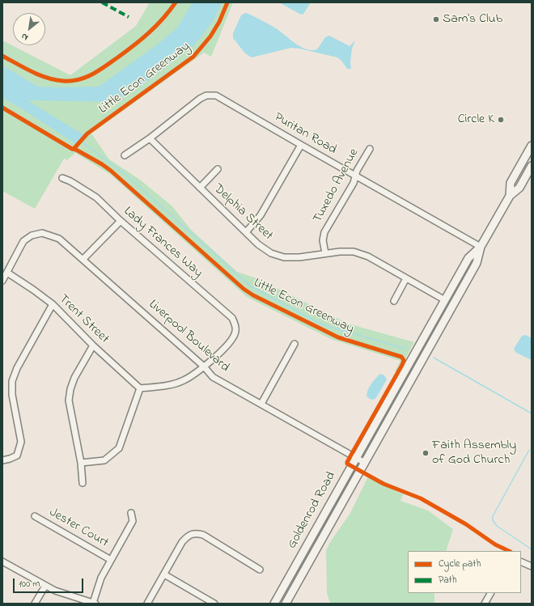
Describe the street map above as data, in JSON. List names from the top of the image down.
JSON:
{
  "streets": {
    "main road": ["Goldenrod Road"],
    "street": [
      "Puritan Road",
      "Tuxedo Avenue",
      "Delphia Street",
      "Lady Frances Way",
      "Trent Street",
      "Liverpool Boulevard",
      "Jester Court"
    ],
    "cycle path": ["Little Econ Greenway"]
  },
  "crossings": [
    ["Puritan Road", "Tuxedo Avenue"],
    ["Puritan Road", "Delphia Street"],
    ["Puritan Road", "Goldenrod Road"],
    ["Tuxedo Avenue", "Delphia Street"],
    ["Delphia Street", "Goldenrod Road"],
    ["Lady Frances Way", "Liverpool Boulevard"],
    ["Trent Street", "Liverpool Boulevard"],
    ["Liverpool Boulevard", "Goldenrod Road"]
  ],
  "places": ["Sam's Club", "Circle K", "Faith Assembly of God Church"],
  "legend": ["Cycle path", "Path"],
  "scale_bar": "100 m",
  "north": "bottom left"
}
